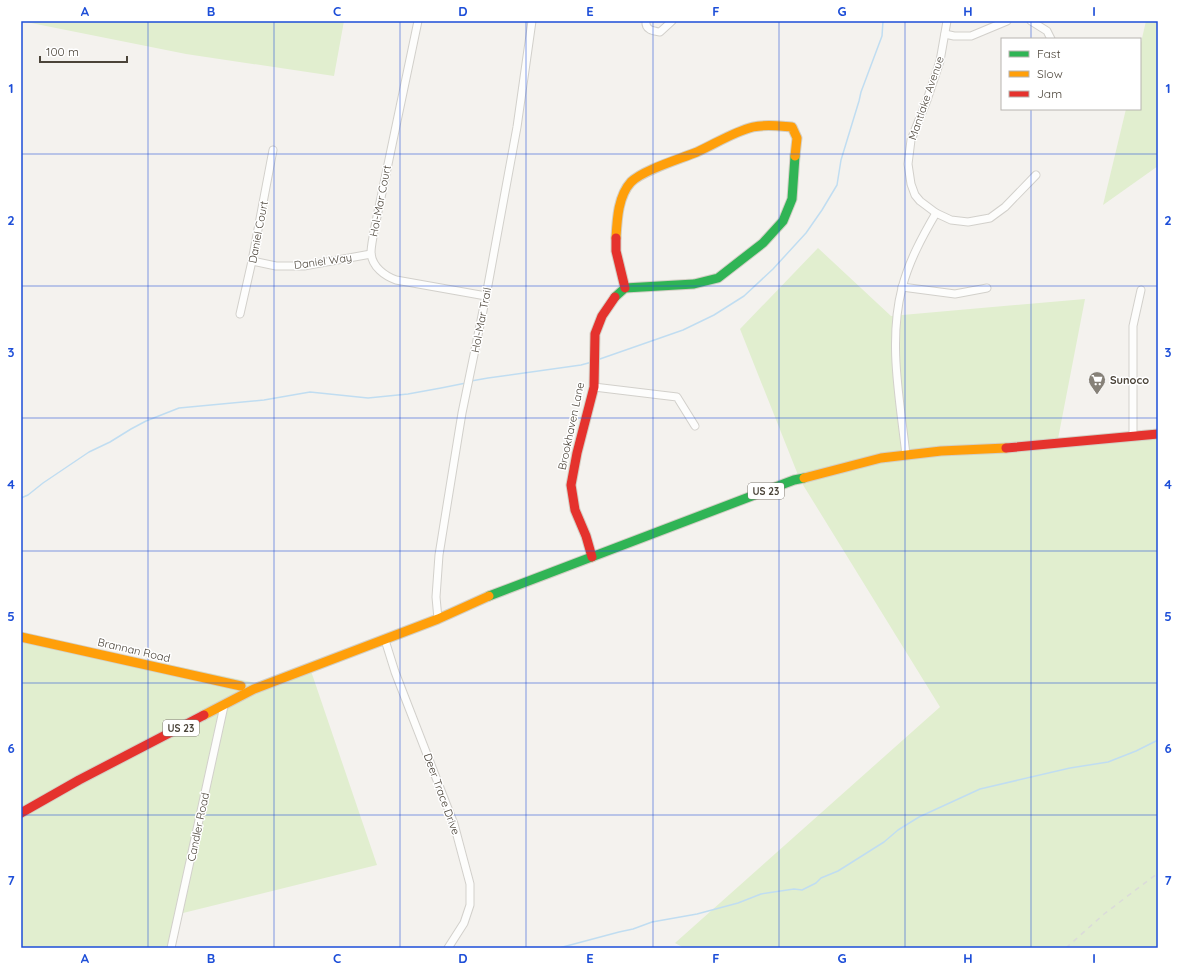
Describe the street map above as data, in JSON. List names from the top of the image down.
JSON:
{
  "streets": {
    "main road": ["Brookhaven Lane", "US 23", "Brannan Road"],
    "street": [
      "Mantlake Avenue",
      "Hol-Mar Court",
      "Daniel Court",
      "Daniel Way",
      "Hol-Mar Trail",
      "Deer Trace Drive",
      "Candler Road"
    ]
  },
  "crossings": [
    ["Hol-Mar Court", "Daniel Way"],
    ["Daniel Court", "Daniel Way"],
    ["Hol-Mar Trail", "US 23"],
    ["Brookhaven Lane", "US 23"],
    ["US 23", "Deer Trace Drive"],
    ["US 23", "Candler Road"]
  ],
  "places": {
    "supermarket": ["Sunoco"]
  },
  "legend": ["Fast", "Slow", "Jam"],
  "scale_bar": "100 m",
  "grid": {
    "columns": [
      "A",
      "B",
      "C",
      "D",
      "E",
      "F",
      "G",
      "H",
      "I"
    ],
    "rows": [
      "1",
      "2",
      "3",
      "4",
      "5",
      "6",
      "7"
    ]
  }
}
